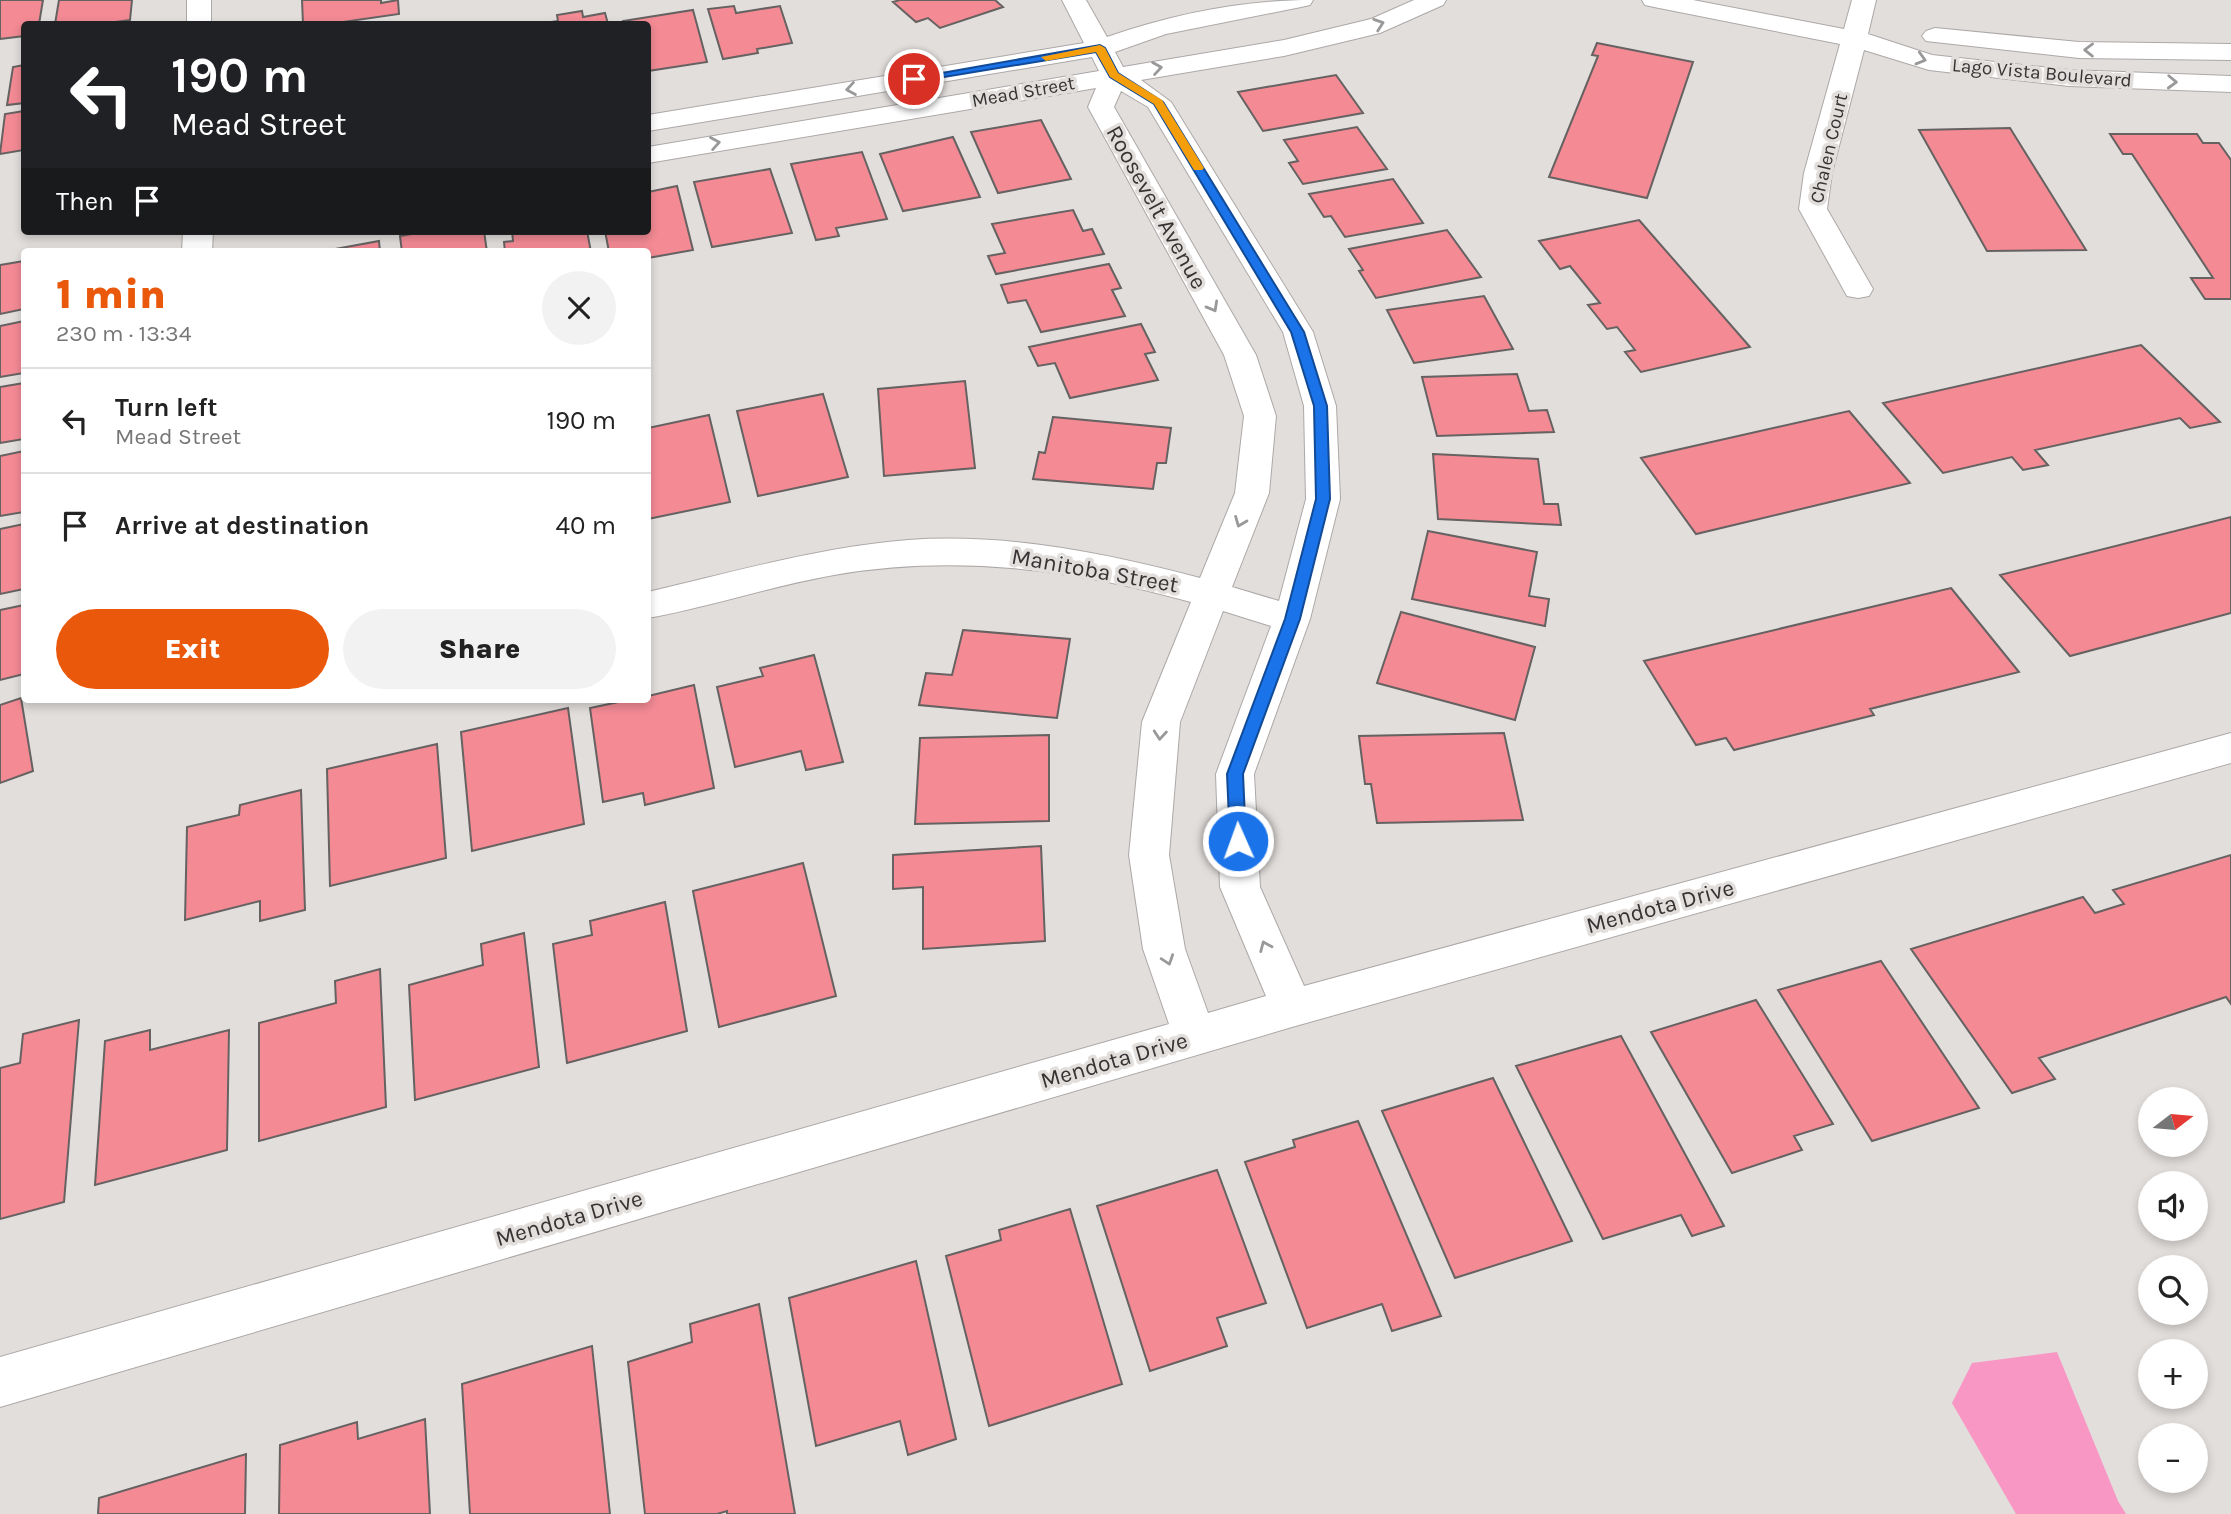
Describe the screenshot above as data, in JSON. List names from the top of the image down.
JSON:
{
  "streets": {
    "street": [
      "Lago Vista Boulevard",
      "Mead Street",
      "Chalen Court",
      "Roosevelt Avenue",
      "Manitoba Street",
      "Mendota Drive"
    ]
  },
  "crossings": [
    ["Lago Vista Boulevard", "Chalen Court"],
    ["Mead Street", "Roosevelt Avenue"],
    ["Roosevelt Avenue", "Manitoba Street"],
    ["Roosevelt Avenue", "Mendota Drive"]
  ],
  "north": "right",
  "page": {
    "turn": ["190 m", "Mead Street"],
    "then": "Then",
    "heading": ["1 min", "230 m · 13:34"],
    "list": [
      {
        "name": "Turn left",
        "note": "Mead Street",
        "value": "190 m"
      },
      {
        "name": "Arrive at destination",
        "value": "40 m"
      }
    ],
    "buttons": ["Exit", "Share"],
    "map_buttons": ["+", "−"]
  }
}
